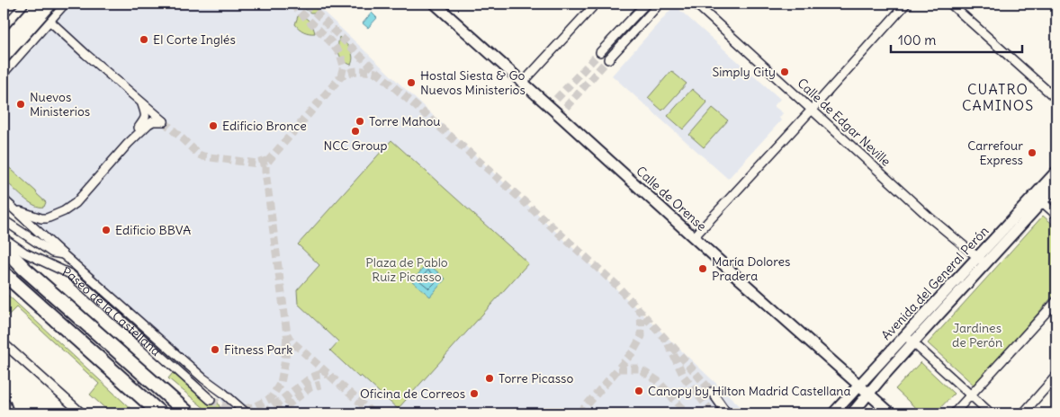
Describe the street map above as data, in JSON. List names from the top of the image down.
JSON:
{
  "streets": {
    "highway": ["Paseo de la Castellana"],
    "street": ["Calle de Edgar Neville", "Calle de Orense", "Avenida del General Perón"]
  },
  "crossings": [
    ["Calle de Edgar Neville", "Avenida del General Perón"],
    ["Calle de Orense", "Avenida del General Perón"]
  ],
  "districts": ["CUATRO CAMINOS"],
  "parks": ["Plaza de Pablo Ruiz Picasso", "Jardines de Perón"],
  "places": [
    "El Corte Inglés",
    "Simply City",
    "Hostal Siesta & Go Nuevos Ministerios",
    "Nuevos Ministerios",
    "Torre Mahou",
    "Edificio Bronce",
    "NCC Group",
    "Carrefour Express",
    "Edificio BBVA",
    "María Dolores Pradera",
    "Fitness Park",
    "Torre Picasso",
    "Canopy by Hilton Madrid Castellana",
    "Oficina de Correos"
  ],
  "scale_bar": "100 m"
}
